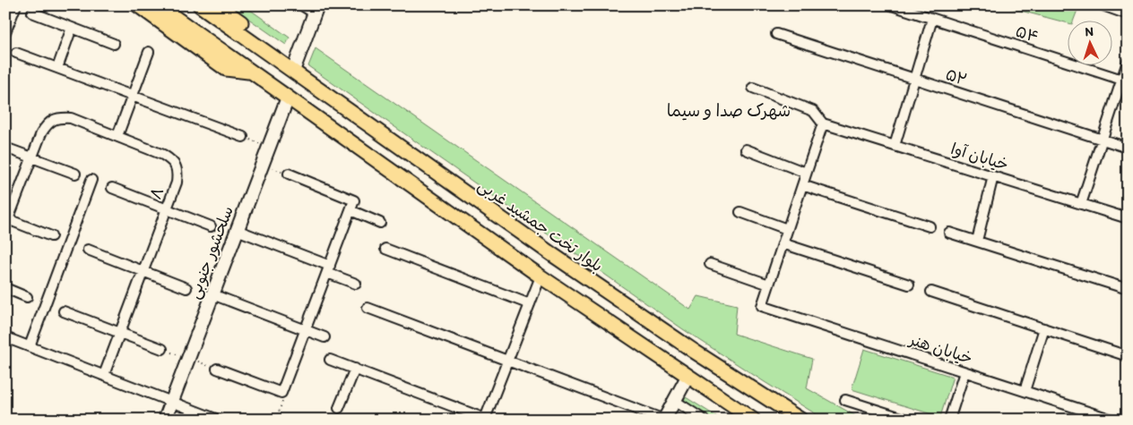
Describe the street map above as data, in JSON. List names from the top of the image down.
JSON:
{
  "streets": {
    "main road": ["بلوار تخت جمشید غربی"],
    "street": [
      "۵۴",
      "۵۲",
      "خیابان آوا",
      "۸",
      "سلحشور جنوبی",
      "خیابان هنر"
    ]
  },
  "districts": ["شهرک صدا و سیما"],
  "north": "top"
}
